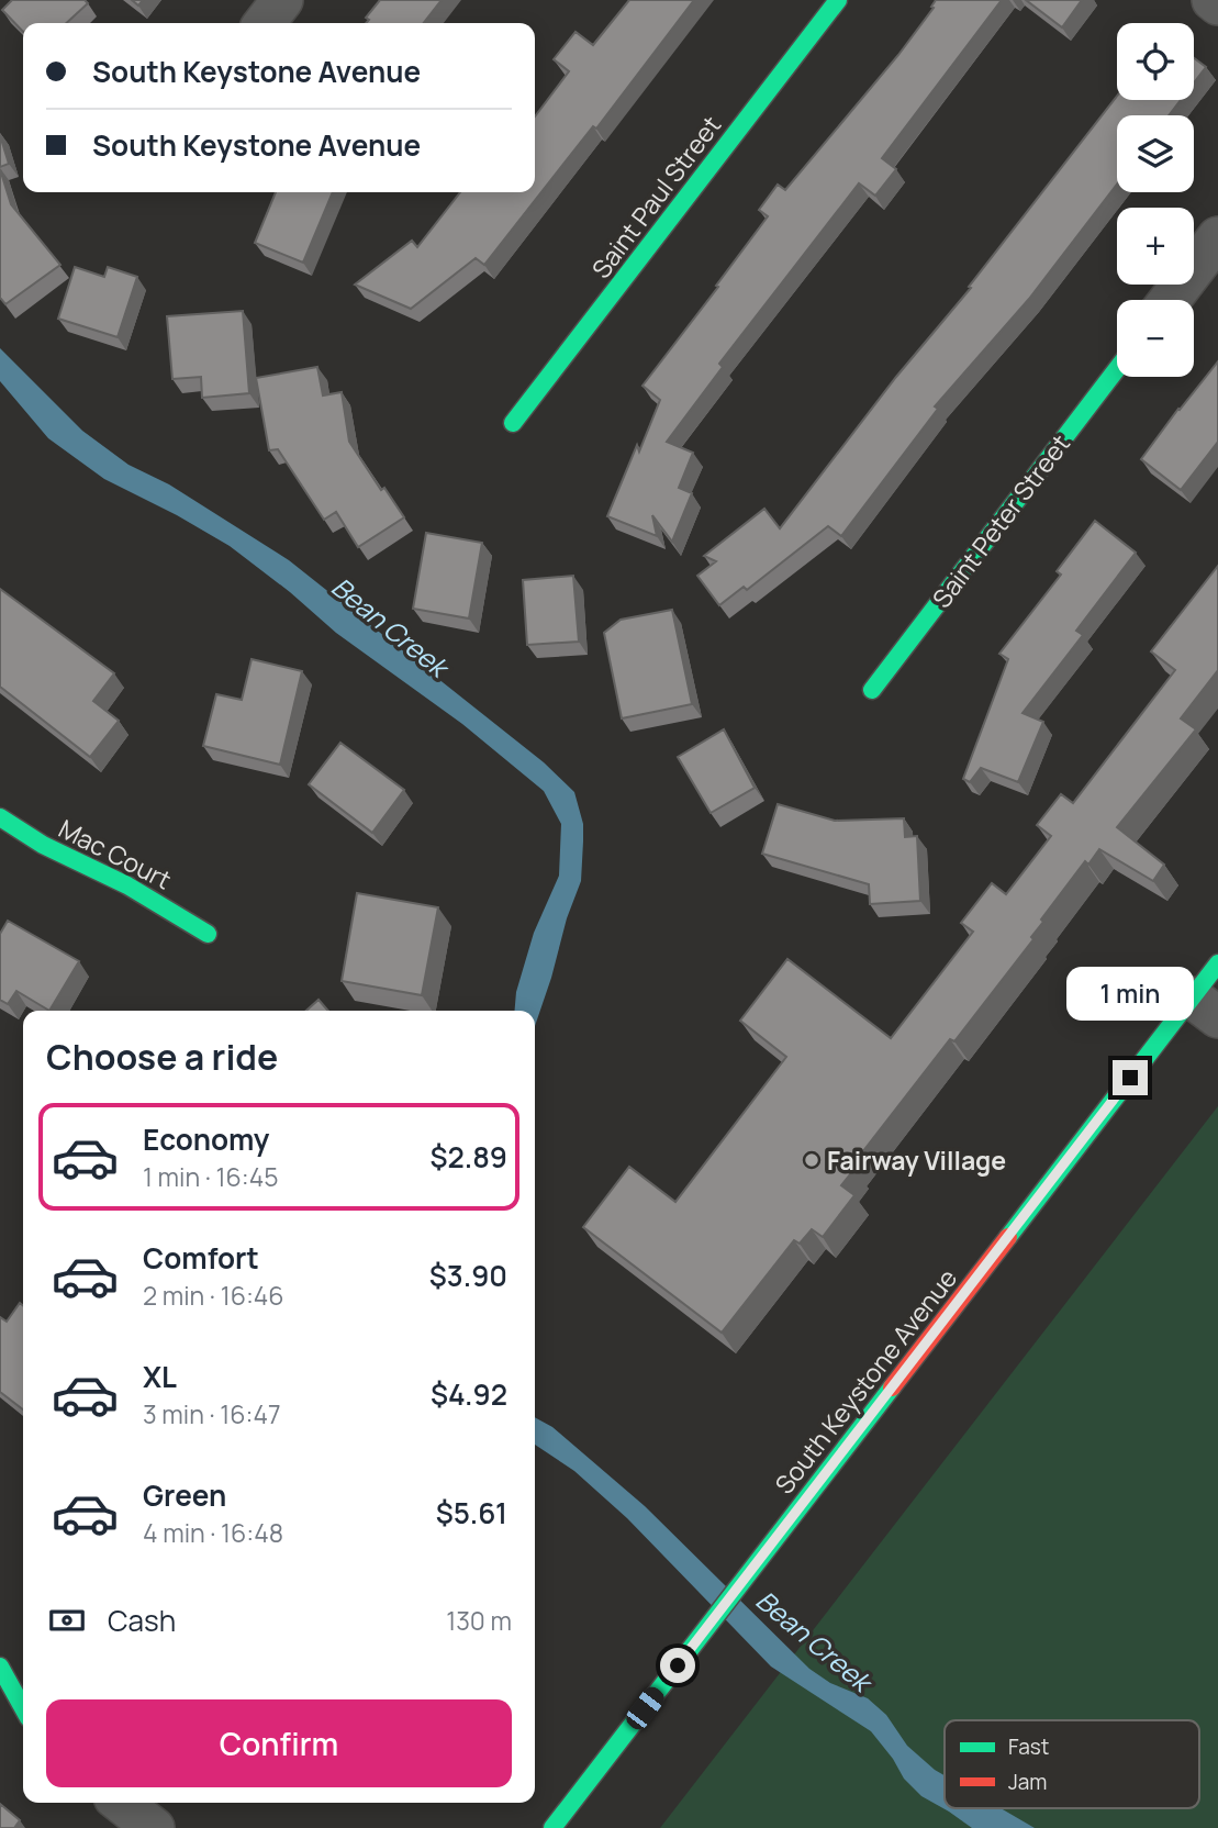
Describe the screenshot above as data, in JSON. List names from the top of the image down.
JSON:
{
  "streets": {
    "street": [
      "Saint Paul Street",
      "Saint Peter Street",
      "Mac Court",
      "South Keystone Avenue"
    ]
  },
  "water": ["Bean Creek"],
  "places": ["Fairway Village"],
  "legend": ["Fast", "Jam"],
  "page": {
    "map_buttons": ["+", "−"],
    "banner": ["South Keystone Avenue", "South Keystone Avenue"],
    "bubble": "1 min",
    "heading": "Choose a ride",
    "list": [
      {
        "name": "Economy",
        "note": "1 min · 16:45",
        "value": "$2.89"
      },
      {
        "name": "Comfort",
        "note": "2 min · 16:46",
        "value": "$3.90"
      },
      {
        "name": "XL",
        "note": "3 min · 16:47",
        "value": "$4.92"
      },
      {
        "name": "Green",
        "note": "4 min · 16:48",
        "value": "$5.61"
      }
    ],
    "pay": ["Cash", "130 m"],
    "buttons": "Confirm"
  }
}
